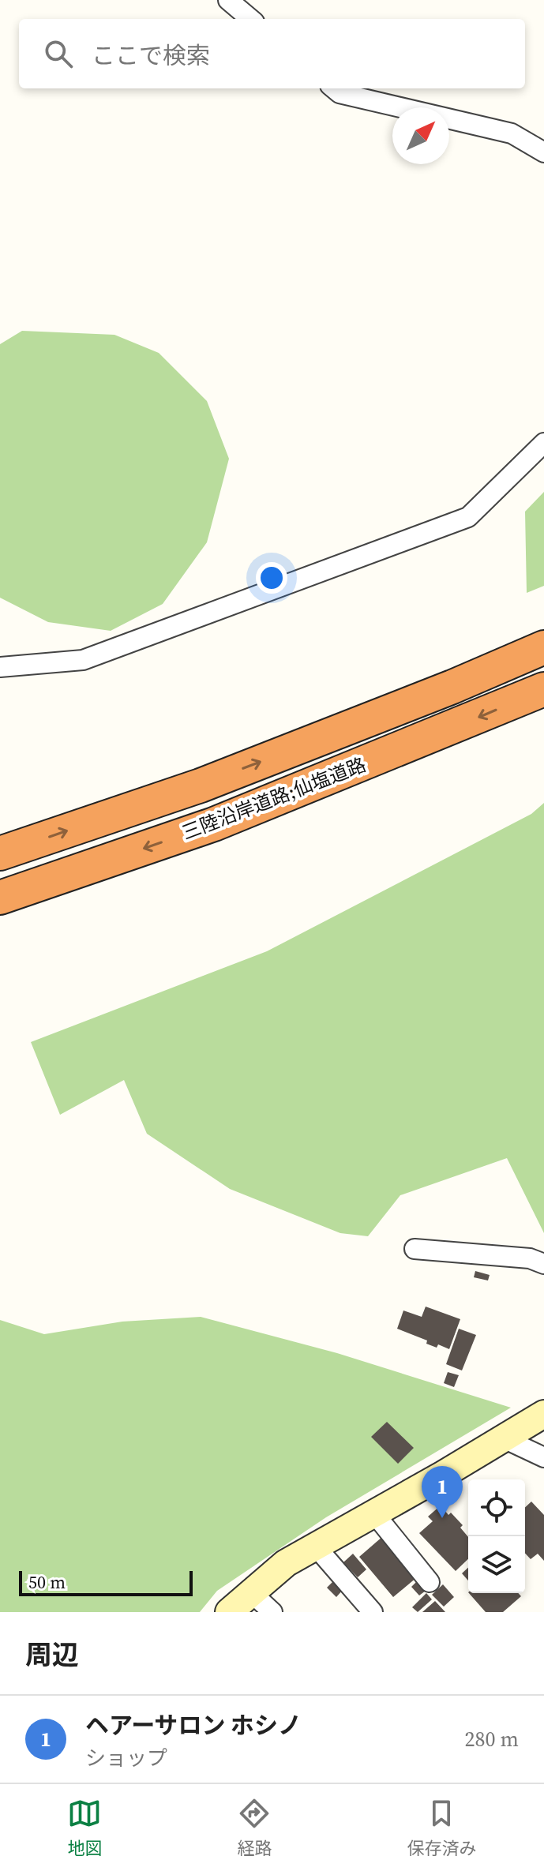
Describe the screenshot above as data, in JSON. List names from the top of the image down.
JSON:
{
  "streets": {
    "highway": ["三陸沿岸道路;仙塩道路"]
  },
  "scale_bar": "50 m",
  "north": "top right",
  "page": {
    "search": "ここで検索",
    "pins": "1",
    "scale": "50 m",
    "heading": "周辺",
    "list": [
      {
        "mark": "1",
        "name": "ヘアーサロン ホシノ",
        "note": "ショップ",
        "value": "280 m"
      }
    ],
    "nav": ["地図", "経路", "保存済み"]
  }
}
